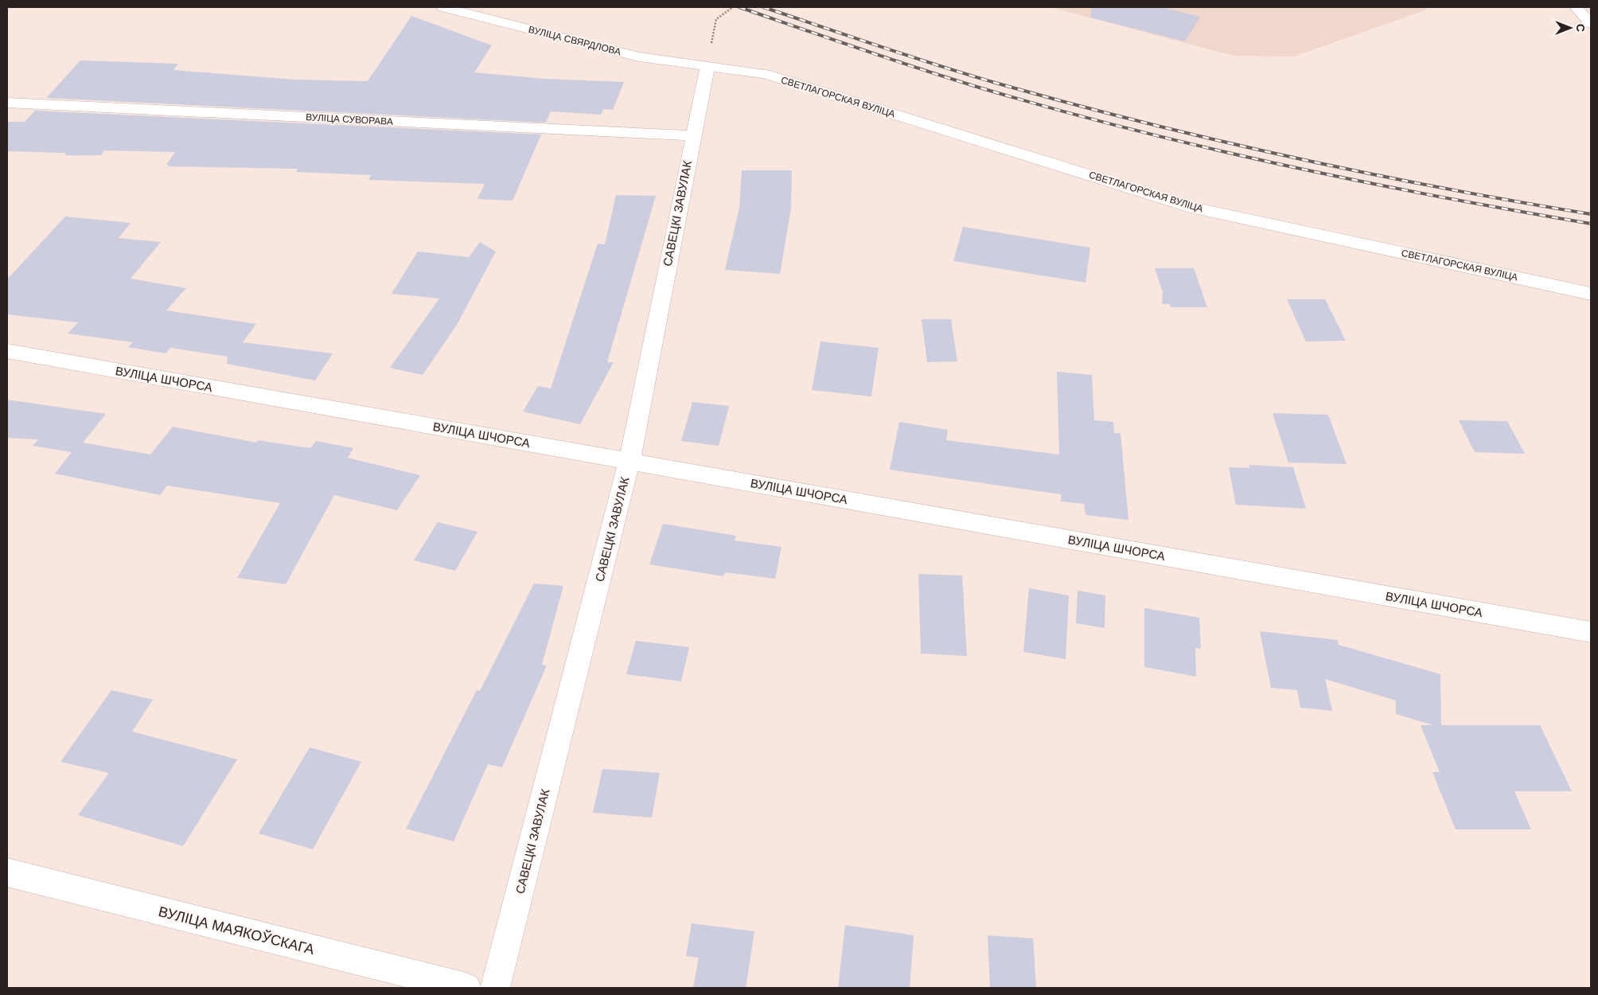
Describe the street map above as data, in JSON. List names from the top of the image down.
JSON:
{
  "streets": {
    "street": [
      "ВУЛІЦА СВЯРДЛОВА",
      "СВЕТЛАГОРСКАЯ ВУЛІЦА",
      "ВУЛІЦА СУВОРАВА",
      "САВЕЦКІ ЗАВУЛАК",
      "ВУЛІЦА ШЧОРСА",
      "ВУЛІЦА МАЯКОЎСКАГА"
    ]
  },
  "crossings": [
    ["ВУЛІЦА СВЯРДЛОВА", "СВЕТЛАГОРСКАЯ ВУЛІЦА"],
    ["ВУЛІЦА СВЯРДЛОВА", "САВЕЦКІ ЗАВУЛАК"],
    ["СВЕТЛАГОРСКАЯ ВУЛІЦА", "САВЕЦКІ ЗАВУЛАК"],
    ["ВУЛІЦА СУВОРАВА", "САВЕЦКІ ЗАВУЛАК"],
    ["САВЕЦКІ ЗАВУЛАК", "ВУЛІЦА ШЧОРСА"]
  ],
  "north": "right"
}
